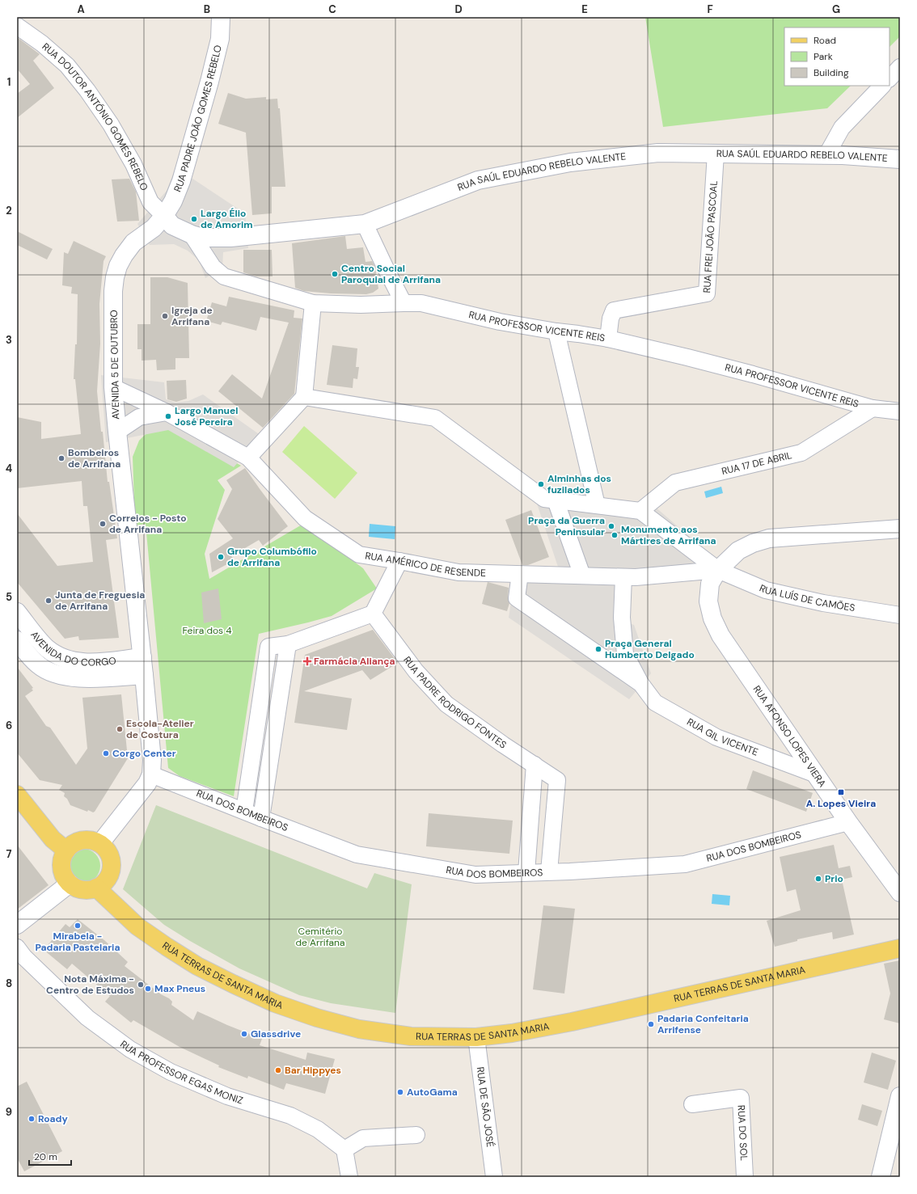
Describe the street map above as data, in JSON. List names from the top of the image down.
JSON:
{
  "streets": {
    "main road": ["RUA TERRAS DE SANTA MARIA"],
    "street": [
      "RUA DOUTOR ANTÓNIO GOMES REBELO",
      "RUA PADRE JOÃO GOMES REBELO",
      "RUA SAÚL EDUARDO REBELO VALENTE",
      "RUA FREI JOÃO PASCOAL",
      "RUA PROFESSOR VICENTE REIS",
      "AVENIDA 5 DE OUTUBRO",
      "RUA 17 DE ABRIL",
      "RUA AMÉRICO DE RESENDE",
      "RUA LUÍS DE CAMÕES",
      "AVENIDA DO CORGO",
      "RUA PADRE RODRIGO FONTES",
      "RUA AFONSO LOPES VIERA",
      "RUA GIL VICENTE",
      "RUA DOS BOMBEIROS",
      "RUA PROFESSOR EGAS MONIZ",
      "RUA DE SÃO JOSÉ",
      "RUA DO SOL"
    ]
  },
  "crossings": [
    ["RUA DOUTOR ANTÓNIO GOMES REBELO", "RUA PADRE JOÃO GOMES REBELO"],
    ["RUA DOUTOR ANTÓNIO GOMES REBELO", "AVENIDA 5 DE OUTUBRO"],
    ["RUA PADRE JOÃO GOMES REBELO", "AVENIDA 5 DE OUTUBRO"],
    ["RUA SAÚL EDUARDO REBELO VALENTE", "RUA FREI JOÃO PASCOAL"],
    ["RUA SAÚL EDUARDO REBELO VALENTE", "RUA PROFESSOR VICENTE REIS"],
    ["RUA FREI JOÃO PASCOAL", "RUA PROFESSOR VICENTE REIS"],
    ["RUA PROFESSOR VICENTE REIS", "RUA 17 DE ABRIL"],
    ["AVENIDA 5 DE OUTUBRO", "AVENIDA DO CORGO"],
    ["AVENIDA 5 DE OUTUBRO", "RUA DOS BOMBEIROS"],
    ["AVENIDA 5 DE OUTUBRO", "RUA TERRAS DE SANTA MARIA"],
    ["RUA LUÍS DE CAMÕES", "RUA AFONSO LOPES VIERA"],
    ["RUA PADRE RODRIGO FONTES", "RUA DOS BOMBEIROS"],
    ["RUA AFONSO LOPES VIERA", "RUA GIL VICENTE"],
    ["RUA AFONSO LOPES VIERA", "RUA DOS BOMBEIROS"],
    ["RUA TERRAS DE SANTA MARIA", "RUA DE SÃO JOSÉ"]
  ],
  "parks": ["Feira dos 4", "Cemitério de Arrifana"],
  "places": {
    "other": [
      "Largo Élio de Amorim",
      "Centro Social Paroquial de Arrifana",
      "Igreja de Arrifana",
      "Largo Manuel José Pereira",
      "Bombeiros de Arrifana",
      "Alminhas dos fuzilados",
      "Correios - Posto de Arrifana",
      "Praça da Guerra Peninsular",
      "Monumento aos Mártires de Arrifana",
      "Grupo Columbófilo de Arrifana",
      "Junta de Freguesia de Arrifana",
      "Praça General Humberto Delgado",
      "Escola-Atelier de Costura",
      "Corgo Center",
      "Prio",
      "Mirabela - Padaria Pastelaria",
      "Nota Máxima - Centro de Estudos",
      "Max Pneus",
      "Padaria Confeitaria Arrifense",
      "Glassdrive",
      "Bar Hippyes",
      "AutoGama",
      "Roady"
    ],
    "health": ["Farmácia Aliança"],
    "transit": ["A. Lopes Vieira"]
  },
  "legend": ["Road", "Park", "Building"],
  "scale_bar": "20 m",
  "grid": {
    "columns": [
      "A",
      "B",
      "C",
      "D",
      "E",
      "F",
      "G"
    ],
    "rows": [
      "1",
      "2",
      "3",
      "4",
      "5",
      "6",
      "7",
      "8",
      "9"
    ]
  }
}
